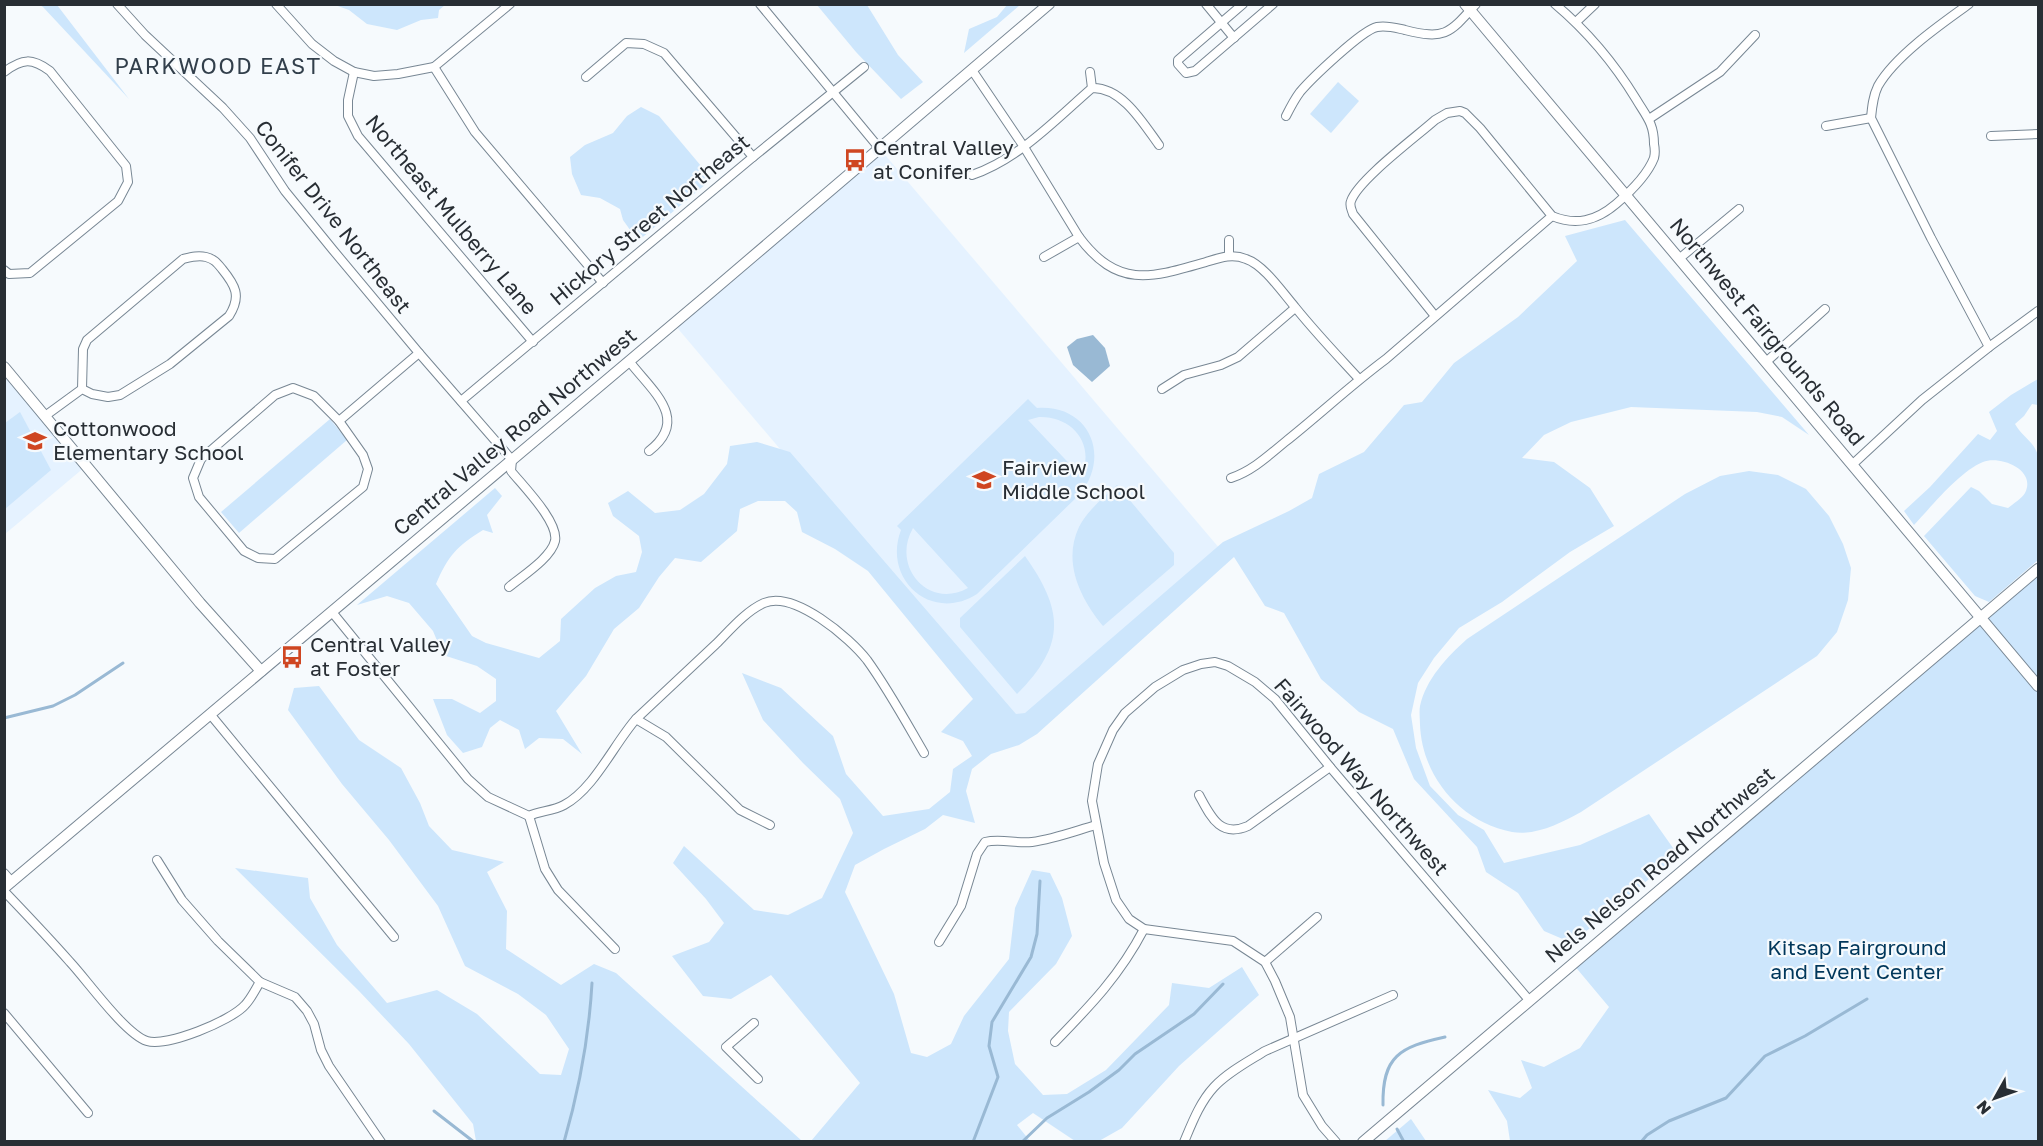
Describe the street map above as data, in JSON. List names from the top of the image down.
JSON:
{
  "streets": {
    "main road": ["Northwest Fairgrounds Road", "Central Valley Road Northwest", "Nels Nelson Road Northwest"],
    "street": [
      "Northeast Mulberry Lane",
      "Conifer Drive Northeast",
      "Hickory Street Northeast",
      "Fairwood Way Northwest"
    ]
  },
  "crossings": [
    ["Northeast Mulberry Lane", "Hickory Street Northeast"],
    ["Conifer Drive Northeast", "Hickory Street Northeast"],
    ["Conifer Drive Northeast", "Central Valley Road Northwest"],
    ["Northwest Fairgrounds Road", "Nels Nelson Road Northwest"],
    ["Fairwood Way Northwest", "Nels Nelson Road Northwest"]
  ],
  "districts": ["PARKWOOD EAST"],
  "parks": ["Kitsap Fairground and Event Center"],
  "places": {
    "bus stop": ["Central Valley at Conifer", "Central Valley at Foster"],
    "school or university": ["Cottonwood Elementary School", "Fairview Middle School"]
  },
  "north": "bottom left"
}
